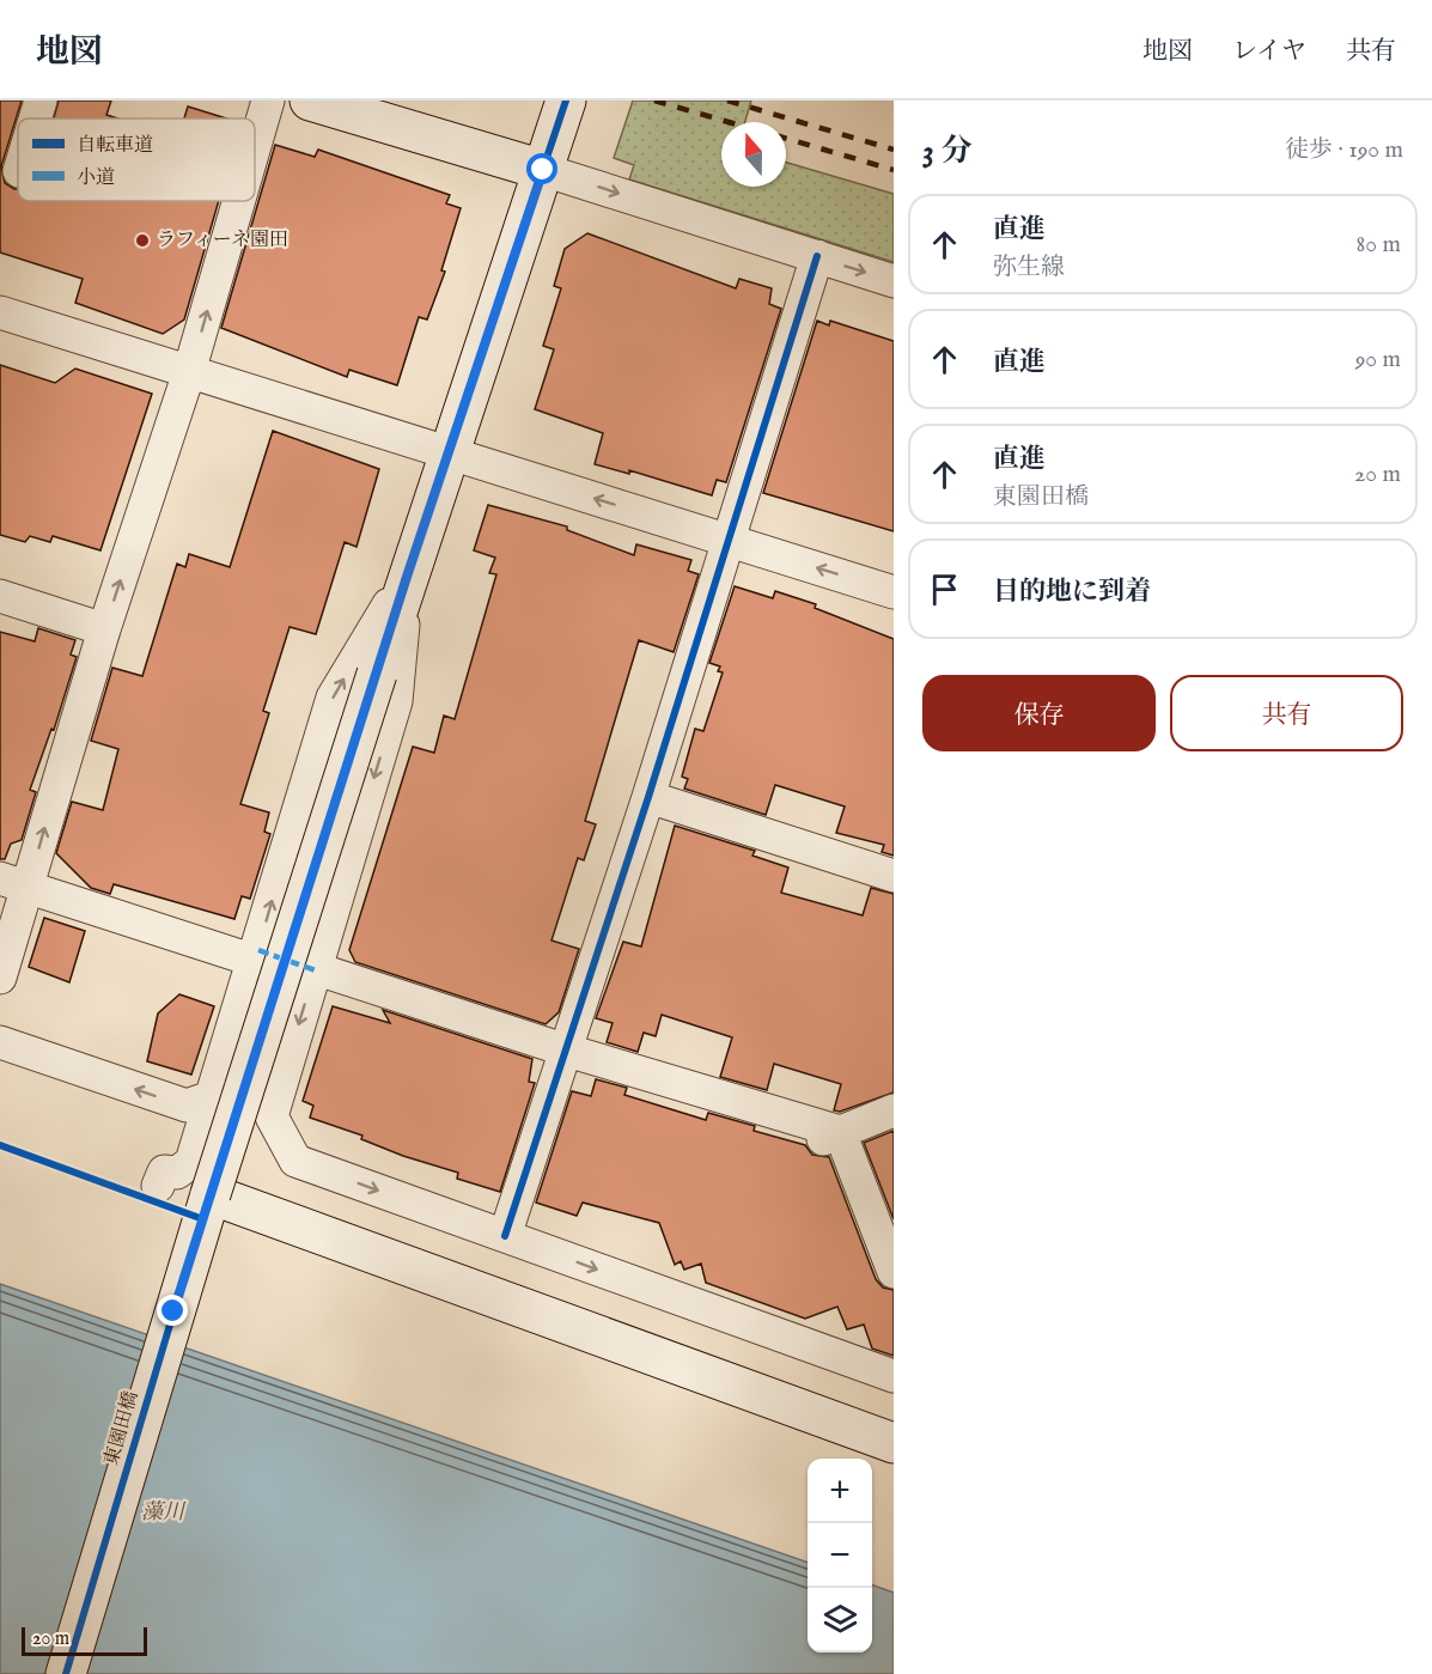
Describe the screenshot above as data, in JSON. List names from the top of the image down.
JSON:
{
  "streets": {
    "street": ["東園田橋"]
  },
  "water": ["藻川"],
  "places": ["ラフィーネ園田"],
  "legend": ["自転車道", "小道"],
  "scale_bar": "20 m",
  "north": "top",
  "page": {
    "header": "地図",
    "nav": ["地図", "レイヤ", "共有"],
    "heading": ["3 分", "徒歩 · 190 m"],
    "list": [
      ["直進", "弥生線", "80 m"],
      ["直進", "90 m"],
      ["直進", "東園田橋", "20 m"],
      "目的地に到着"
    ],
    "buttons": ["保存", "共有"],
    "map_buttons": ["+", "−"],
    "scale": "20 m"
  }
}
